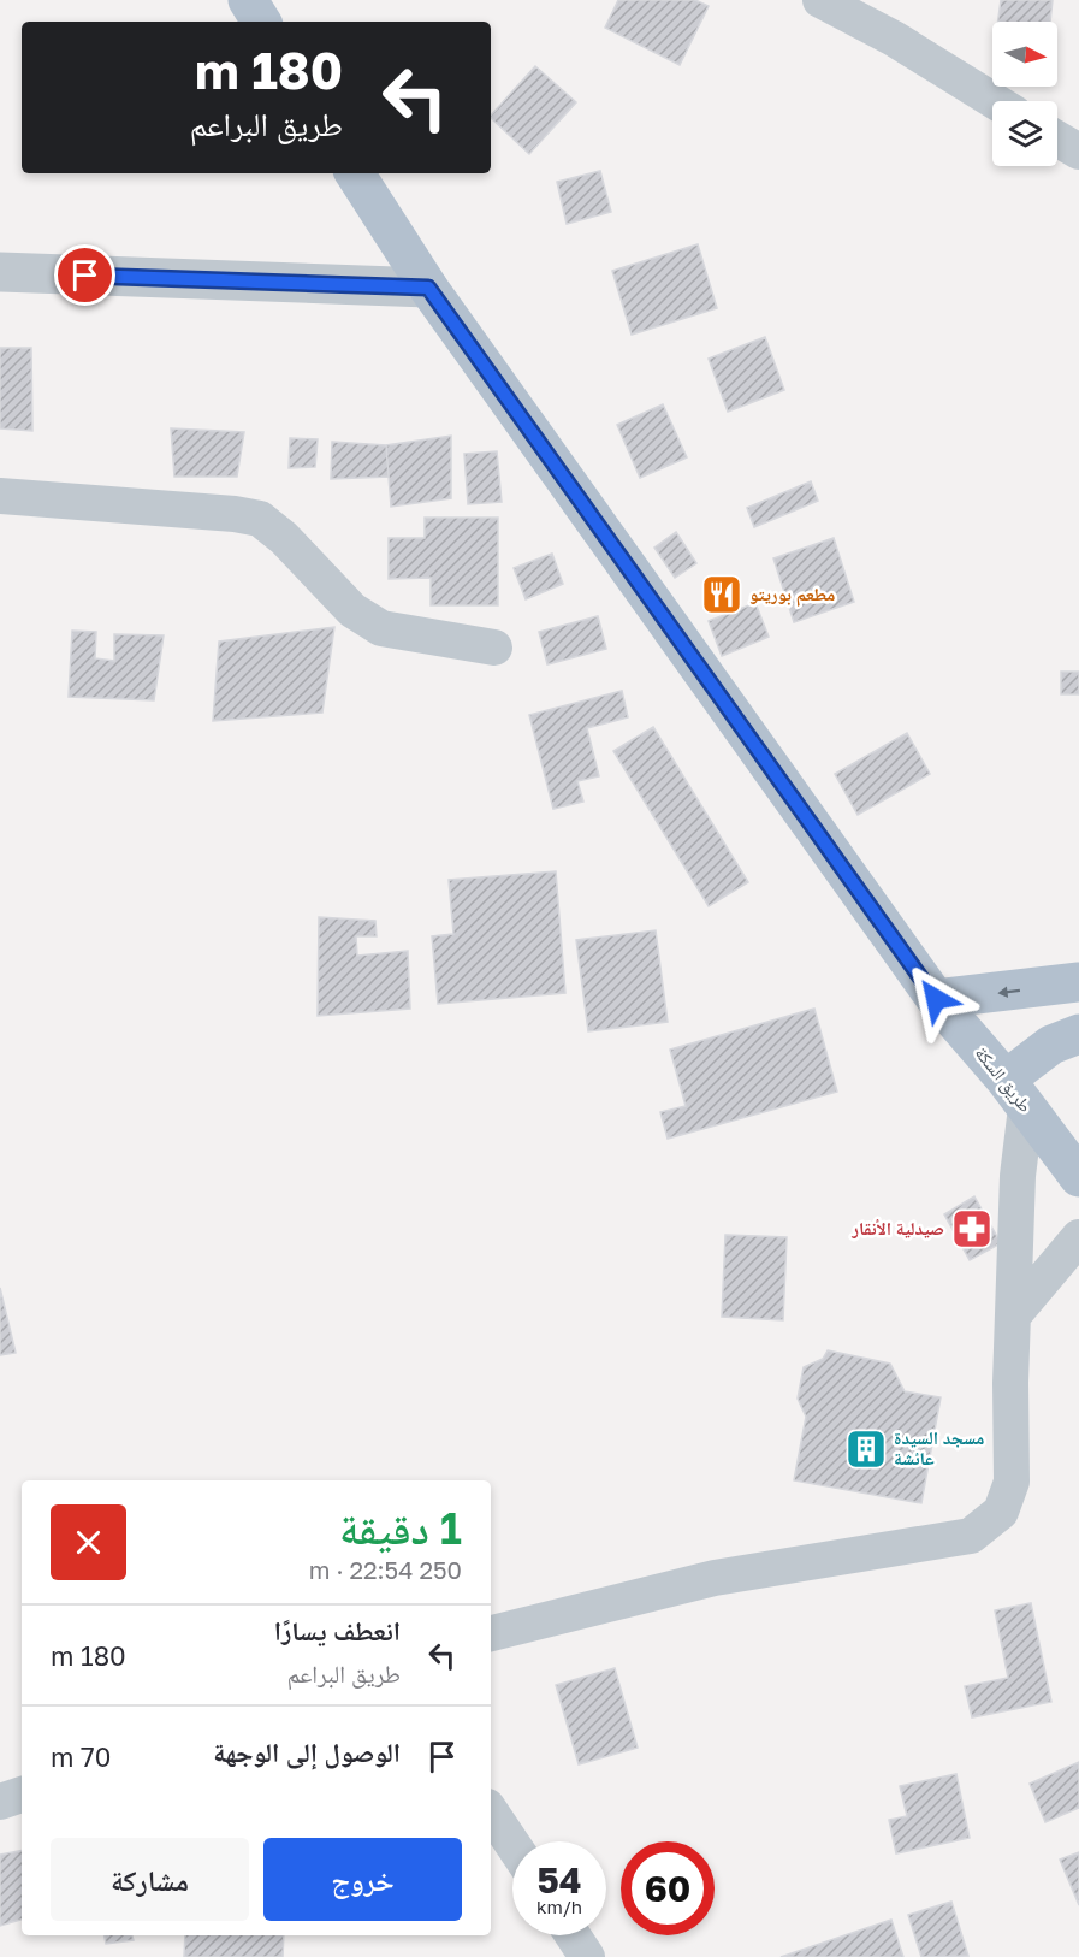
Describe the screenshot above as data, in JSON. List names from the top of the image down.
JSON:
{
  "streets": {
    "main road": ["طريق السكة"]
  },
  "places": {
    "restaurant": ["مطعم بوريتو"],
    "pharmacy": ["صيدلية الأنقار"],
    "building": ["مسجد السيدة عائشة"]
  },
  "north": "right",
  "page": {
    "turn": ["180 m", "طريق البراعم"],
    "heading": ["1 دقيقة", "250 m · 22:54"],
    "list": [
      {
        "name": "انعطف يسارًا",
        "note": "طريق البراعم",
        "value": "180 m"
      },
      {
        "name": "الوصول إلى الوجهة",
        "value": "70 m"
      }
    ],
    "buttons": ["خروج", "مشاركة"],
    "speed": "54 km/h",
    "limit": "60"
  }
}
